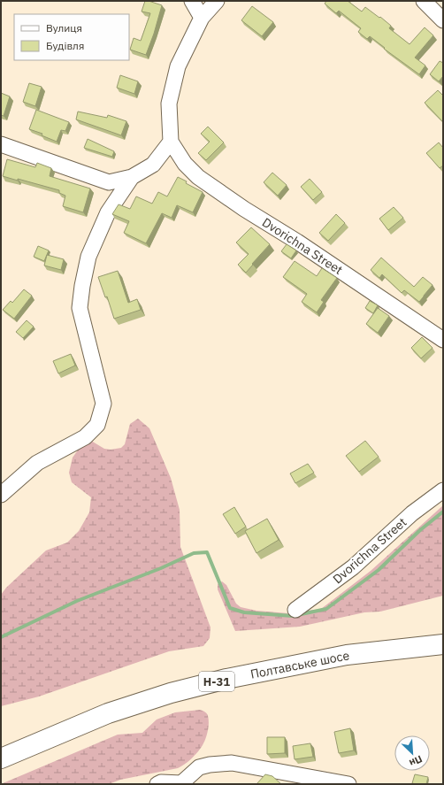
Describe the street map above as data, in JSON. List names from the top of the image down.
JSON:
{
  "streets": {
    "main road": ["Полтавське шосе", "Н-31"],
    "street": ["Dvorichna Street"]
  },
  "legend": ["Вулиця", "Будівля"],
  "north": "bottom right"
}
